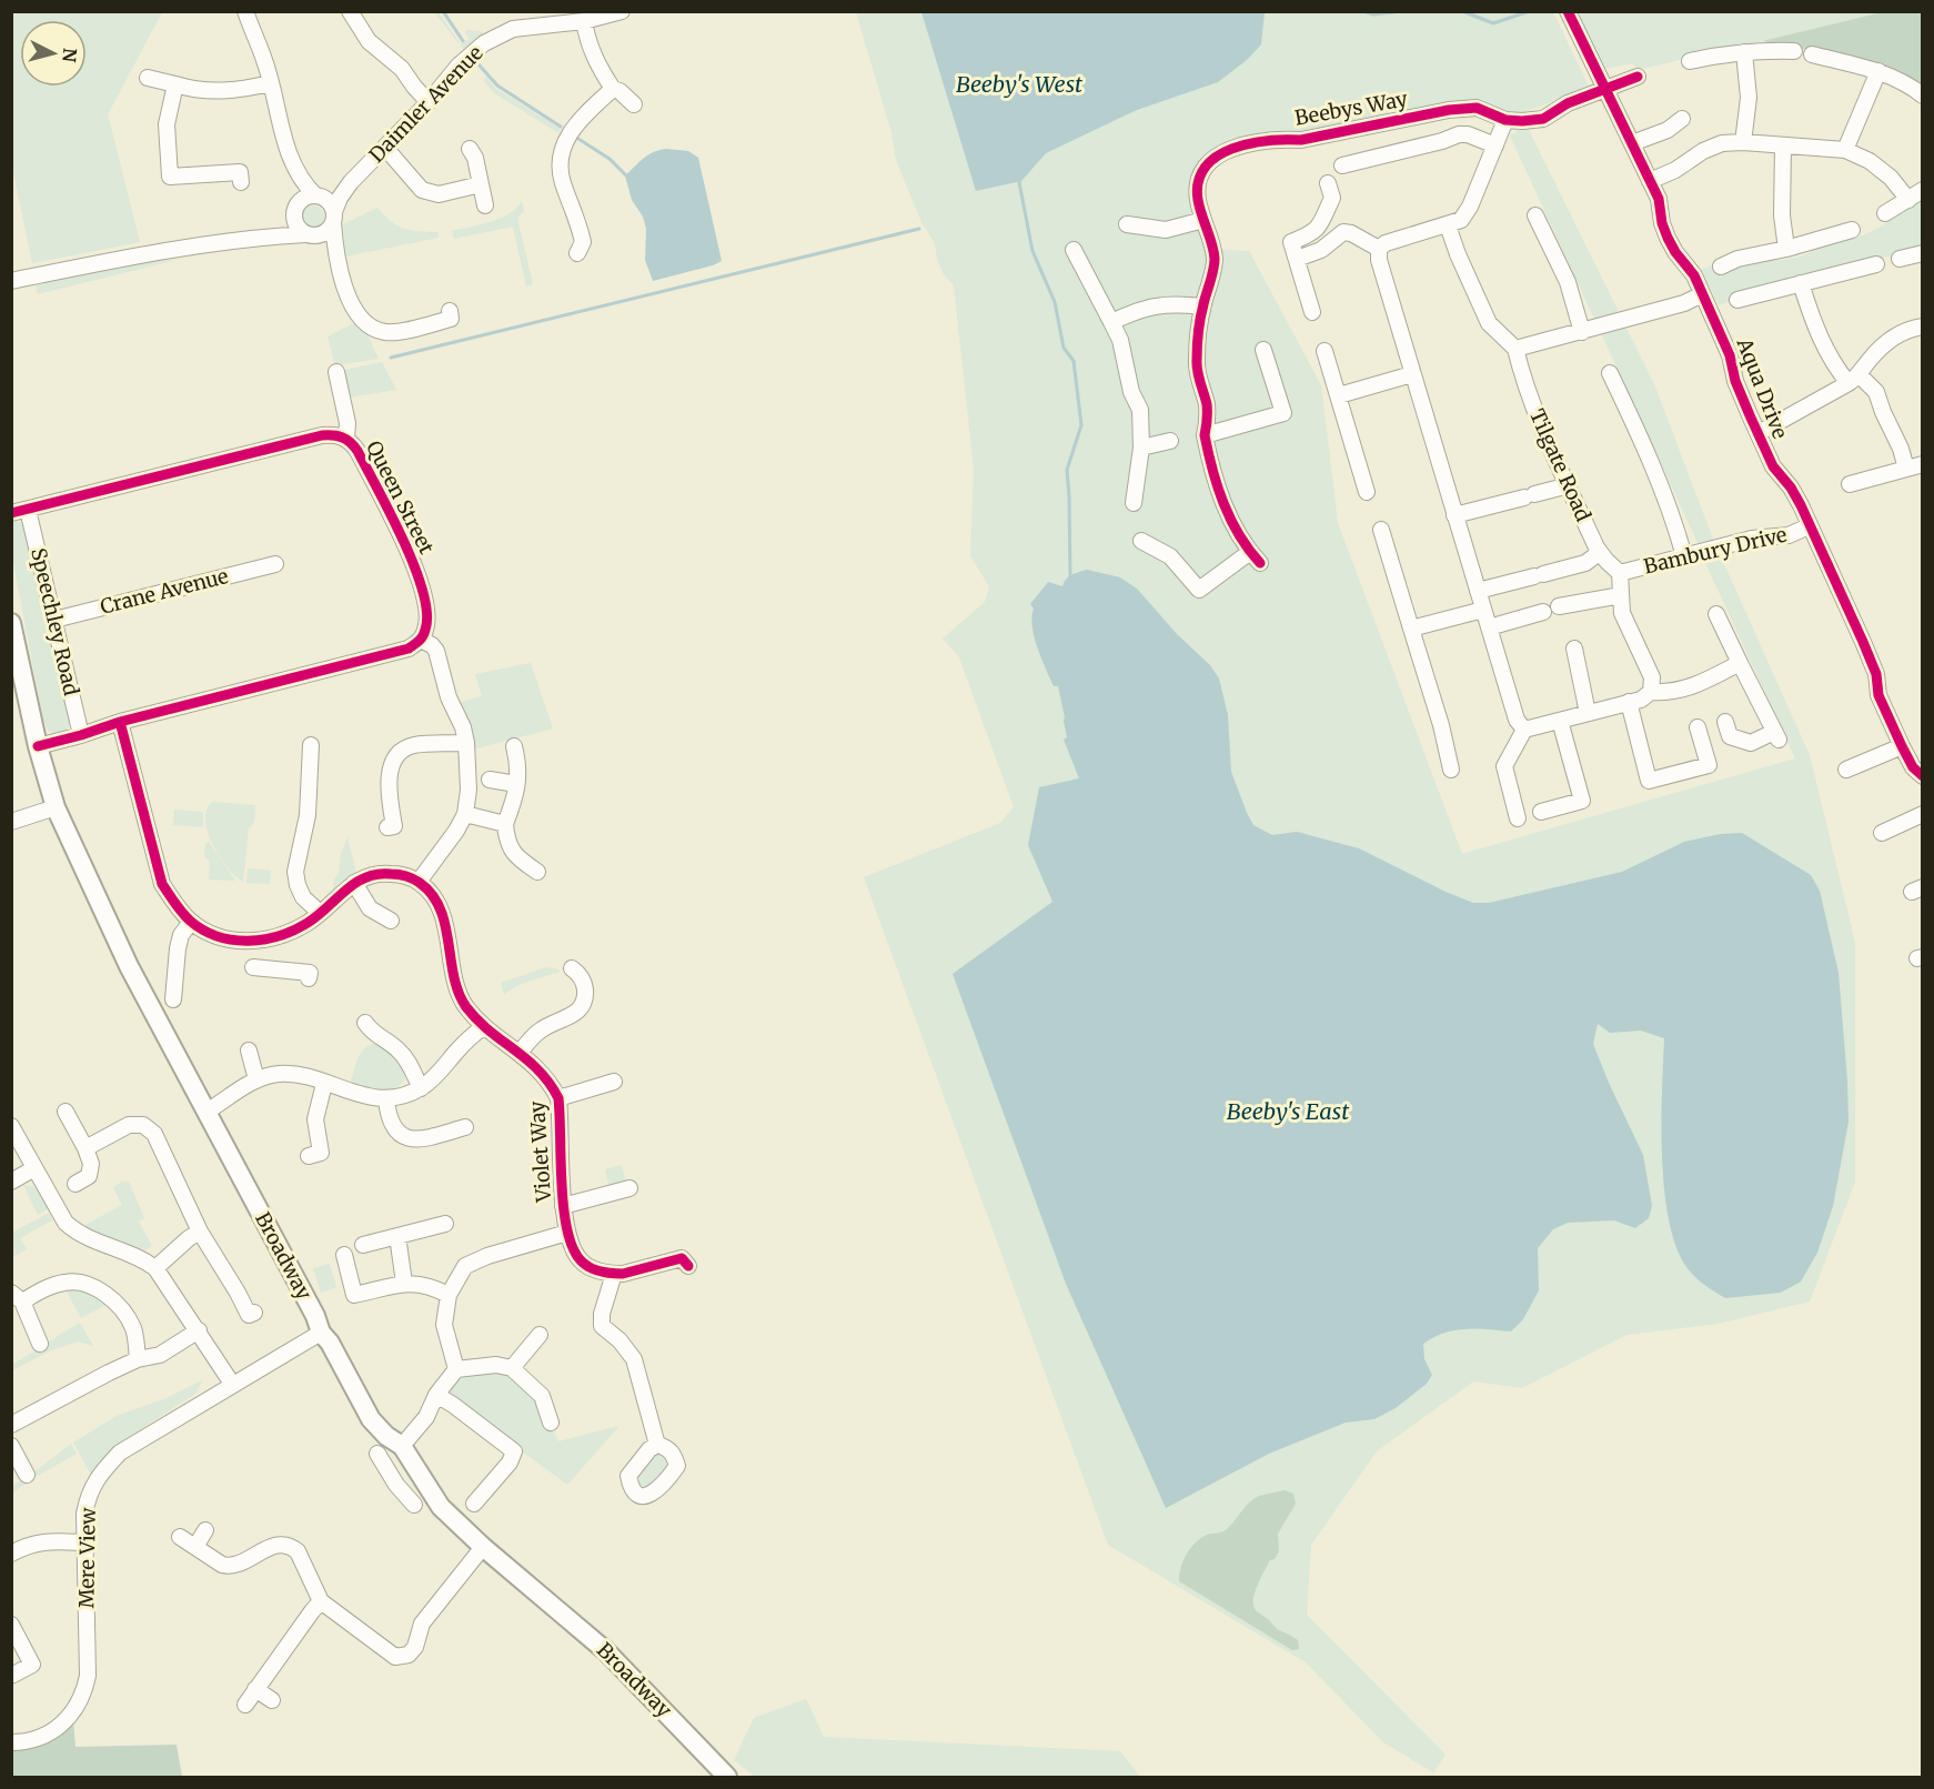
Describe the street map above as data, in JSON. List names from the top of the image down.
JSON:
{
  "streets": {
    "main road": ["Broadway"],
    "street": [
      "Daimler Avenue",
      "Beebys Way",
      "Aqua Drive",
      "Tilgate Road",
      "Queen Street",
      "Bambury Drive",
      "Crane Avenue",
      "Speechley Road",
      "Violet Way",
      "Mere View"
    ]
  },
  "crossings": [
    ["Beebys Way", "Aqua Drive"],
    ["Aqua Drive", "Bambury Drive"],
    ["Tilgate Road", "Bambury Drive"],
    ["Queen Street", "Speechley Road"],
    ["Crane Avenue", "Speechley Road"],
    ["Broadway", "Mere View"]
  ],
  "water": ["Beeby's West", "Beeby's East"],
  "north": "right"
}
